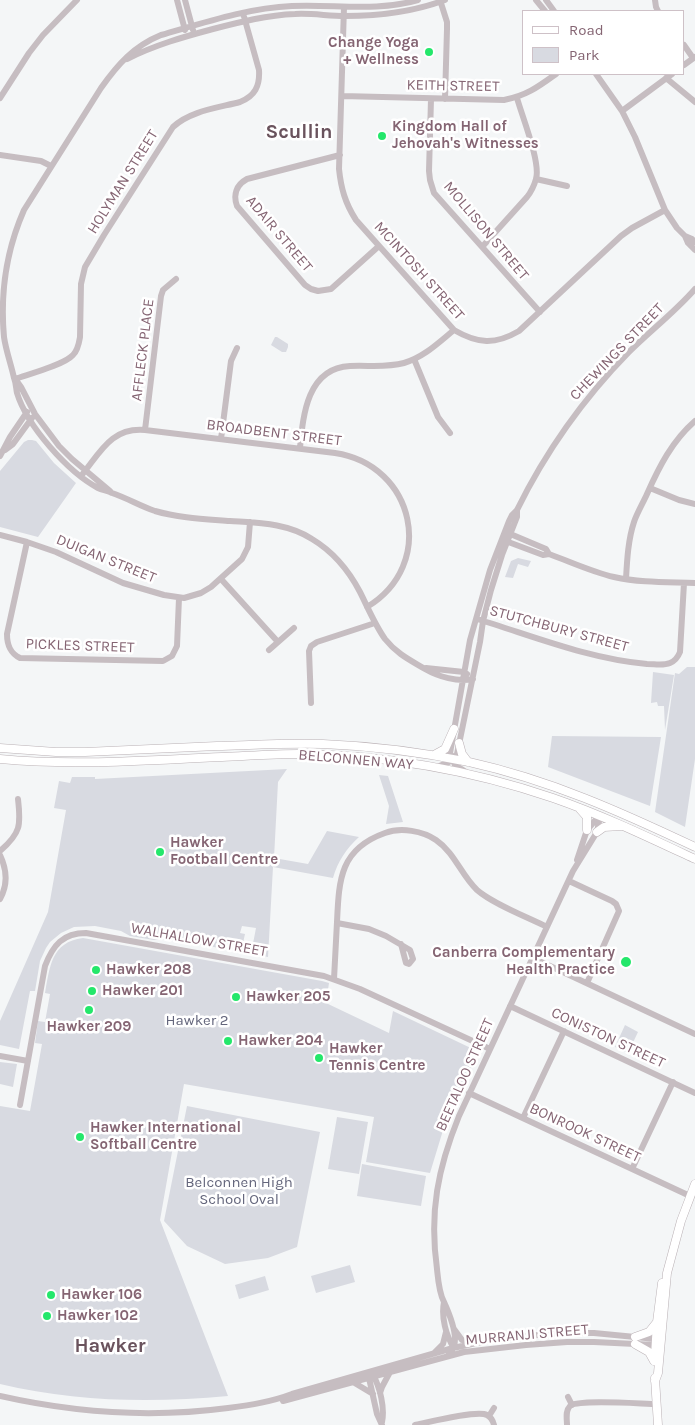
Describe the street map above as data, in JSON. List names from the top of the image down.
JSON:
{
  "streets": {
    "main road": ["BELCONNEN WAY"],
    "street": [
      "KEITH STREET",
      "HOLYMAN STREET",
      "MOLLISON STREET",
      "ADAIR STREET",
      "MCINTOSH STREET",
      "AFFLECK PLACE",
      "CHEWINGS STREET",
      "BROADBENT STREET",
      "DUIGAN STREET",
      "STUTCHBURY STREET",
      "PICKLES STREET",
      "WALHALLOW STREET",
      "CONISTON STREET",
      "BEETALOO STREET",
      "BONROOK STREET",
      "MURRANJI STREET"
    ]
  },
  "crossings": [
    ["KEITH STREET", "MOLLISON STREET"],
    ["KEITH STREET", "MCINTOSH STREET"],
    ["MOLLISON STREET", "MCINTOSH STREET"],
    ["ADAIR STREET", "MCINTOSH STREET"],
    ["AFFLECK PLACE", "BROADBENT STREET"],
    ["CHEWINGS STREET", "STUTCHBURY STREET"],
    ["CHEWINGS STREET", "BELCONNEN WAY"],
    ["DUIGAN STREET", "PICKLES STREET"],
    ["BELCONNEN WAY", "BEETALOO STREET"],
    ["WALHALLOW STREET", "BEETALOO STREET"],
    ["CONISTON STREET", "BEETALOO STREET"],
    ["BEETALOO STREET", "BONROOK STREET"],
    ["BEETALOO STREET", "MURRANJI STREET"]
  ],
  "districts": ["Scullin", "Hawker"],
  "parks": ["Hawker 2", "Belconnen High School Oval"],
  "places": [
    "Change Yoga + Wellness",
    "Kingdom Hall of Jehovah's Witnesses",
    "Hawker Football Centre",
    "Canberra Complementary Health Practice",
    "Hawker 208",
    "Hawker 201",
    "Hawker 205",
    "Hawker 209",
    "Hawker 204",
    "Hawker Tennis Centre",
    "Hawker International Softball Centre",
    "Hawker 106",
    "Hawker 102"
  ],
  "legend": ["Road", "Park"]
}
